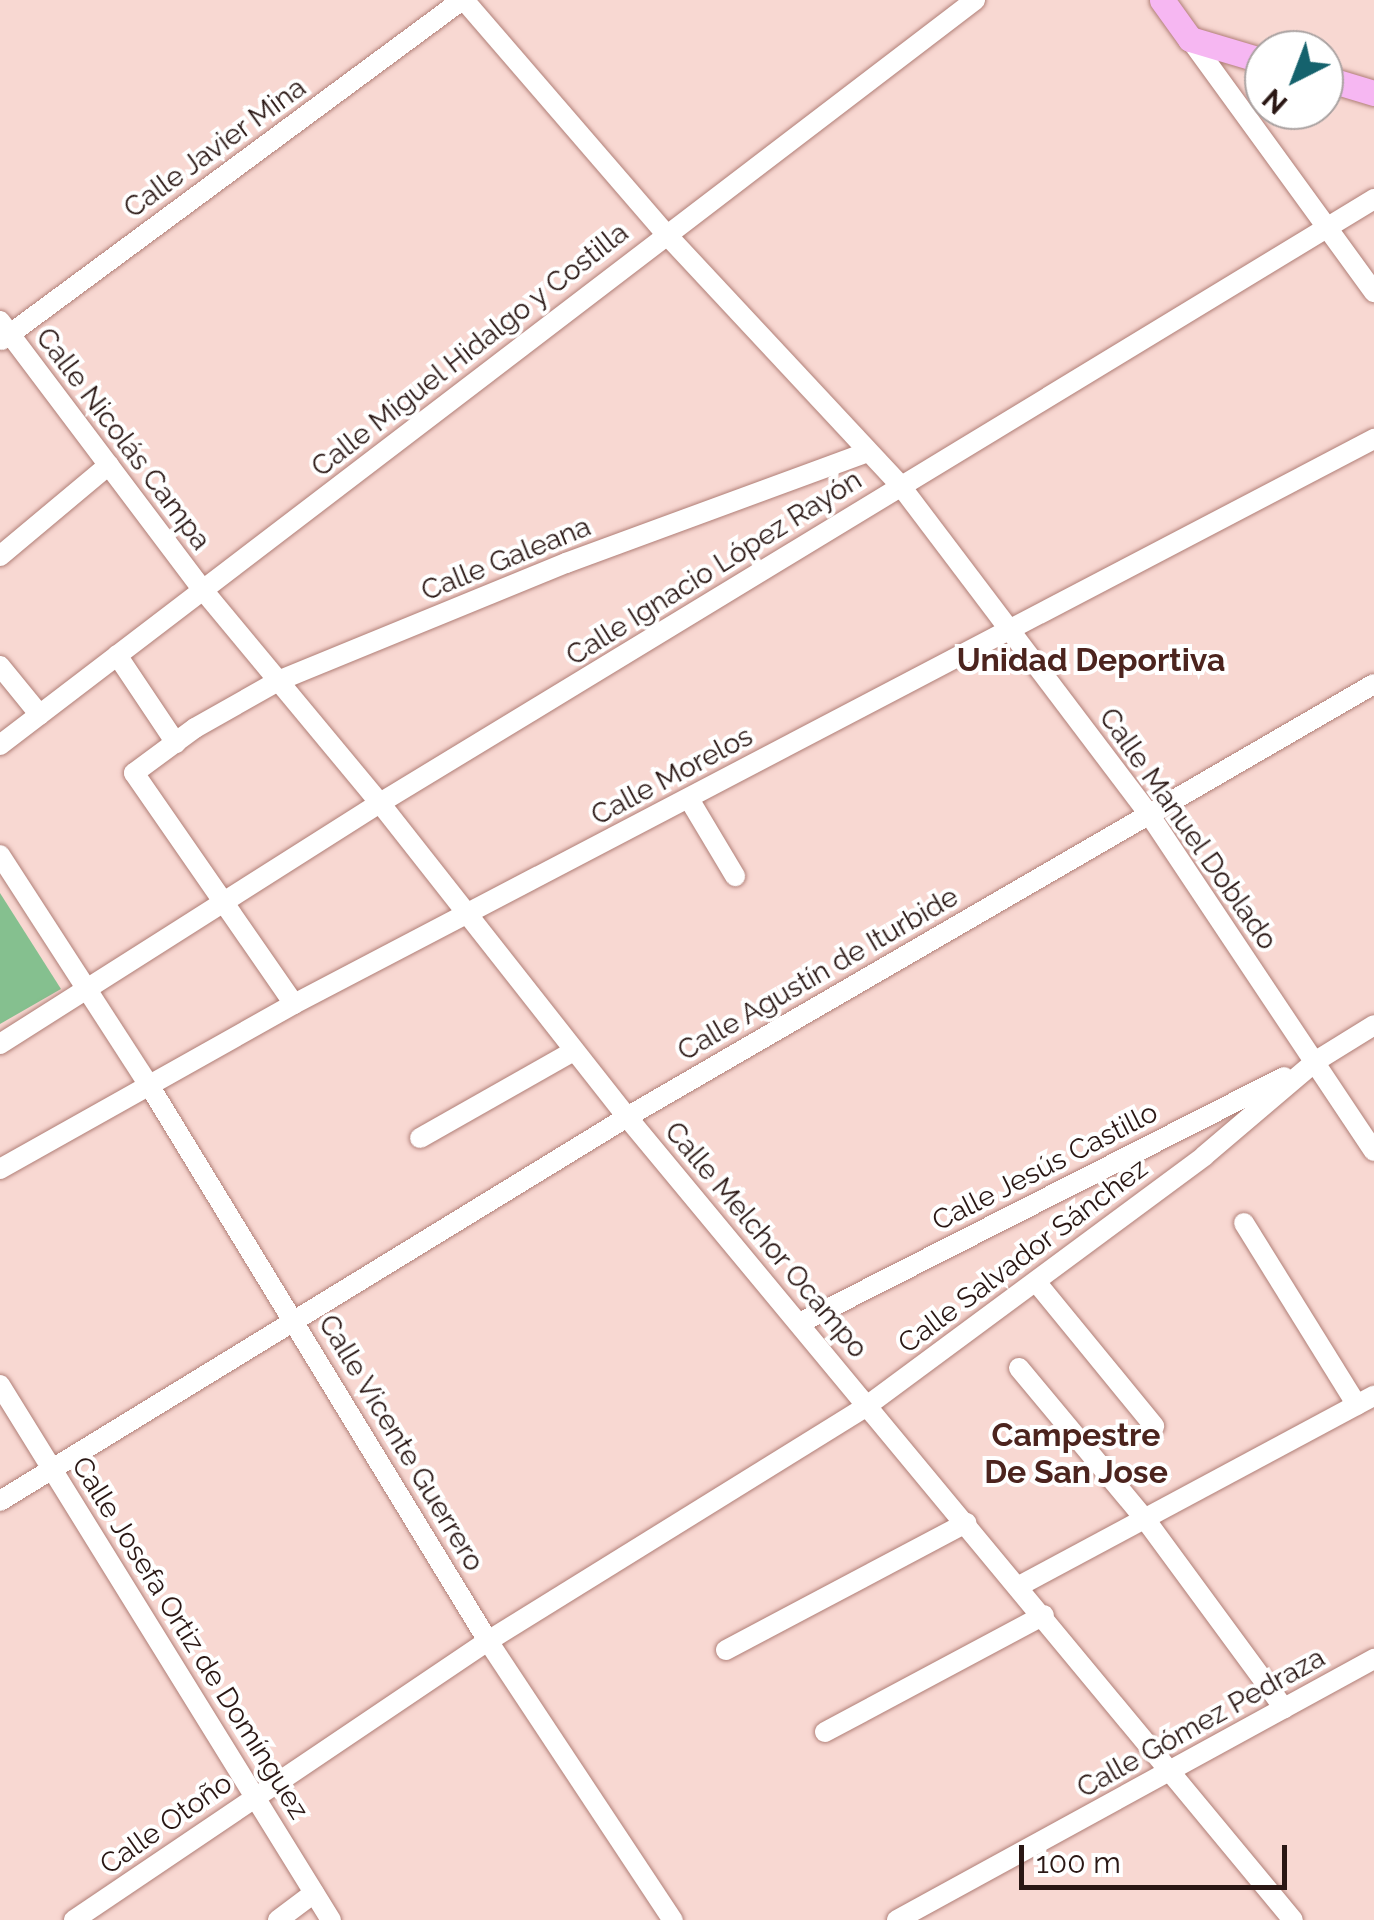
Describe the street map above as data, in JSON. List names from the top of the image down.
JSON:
{
  "streets": {
    "street": [
      "Calle Javier Mina",
      "Calle Miguel Hidalgo y Costilla",
      "Calle Nicolás Campa",
      "Calle Galeana",
      "Calle Ignacio López Rayón",
      "Calle Morelos",
      "Calle Manuel Doblado",
      "Calle Agustín de Iturbide",
      "Calle Jesús Castillo",
      "Calle Melchor Ocampo",
      "Calle Salvador Sánchez",
      "Calle Vicente Guerrero",
      "Calle Josefa Ortiz de Domínguez",
      "Calle Gómez Pedraza",
      "Calle Otoño"
    ]
  },
  "crossings": [
    ["Calle Javier Mina", "Calle Nicolás Campa"],
    ["Calle Javier Mina", "Calle Manuel Doblado"],
    ["Calle Miguel Hidalgo y Costilla", "Calle Nicolás Campa"],
    ["Calle Miguel Hidalgo y Costilla", "Calle Manuel Doblado"],
    ["Calle Miguel Hidalgo y Costilla", "Calle Melchor Ocampo"],
    ["Calle Nicolás Campa", "Calle Melchor Ocampo"],
    ["Calle Galeana", "Calle Ignacio López Rayón"],
    ["Calle Galeana", "Calle Manuel Doblado"],
    ["Calle Galeana", "Calle Melchor Ocampo"],
    ["Calle Ignacio López Rayón", "Calle Manuel Doblado"],
    ["Calle Ignacio López Rayón", "Calle Melchor Ocampo"],
    ["Calle Ignacio López Rayón", "Calle Vicente Guerrero"],
    ["Calle Morelos", "Calle Manuel Doblado"],
    ["Calle Morelos", "Calle Melchor Ocampo"],
    ["Calle Morelos", "Calle Vicente Guerrero"],
    ["Calle Manuel Doblado", "Calle Agustín de Iturbide"],
    ["Calle Manuel Doblado", "Calle Jesús Castillo"],
    ["Calle Manuel Doblado", "Calle Salvador Sánchez"],
    ["Calle Agustín de Iturbide", "Calle Melchor Ocampo"],
    ["Calle Agustín de Iturbide", "Calle Vicente Guerrero"],
    ["Calle Agustín de Iturbide", "Calle Josefa Ortiz de Domínguez"],
    ["Calle Jesús Castillo", "Calle Melchor Ocampo"],
    ["Calle Jesús Castillo", "Calle Salvador Sánchez"],
    ["Calle Melchor Ocampo", "Calle Salvador Sánchez"],
    ["Calle Melchor Ocampo", "Calle Gómez Pedraza"],
    ["Calle Salvador Sánchez", "Calle Vicente Guerrero"],
    ["Calle Salvador Sánchez", "Calle Otoño"],
    ["Calle Vicente Guerrero", "Calle Otoño"],
    ["Calle Josefa Ortiz de Domínguez", "Calle Otoño"]
  ],
  "districts": ["Unidad Deportiva", "Campestre De San Jose"],
  "scale_bar": "100 m",
  "north": "bottom left"
}
